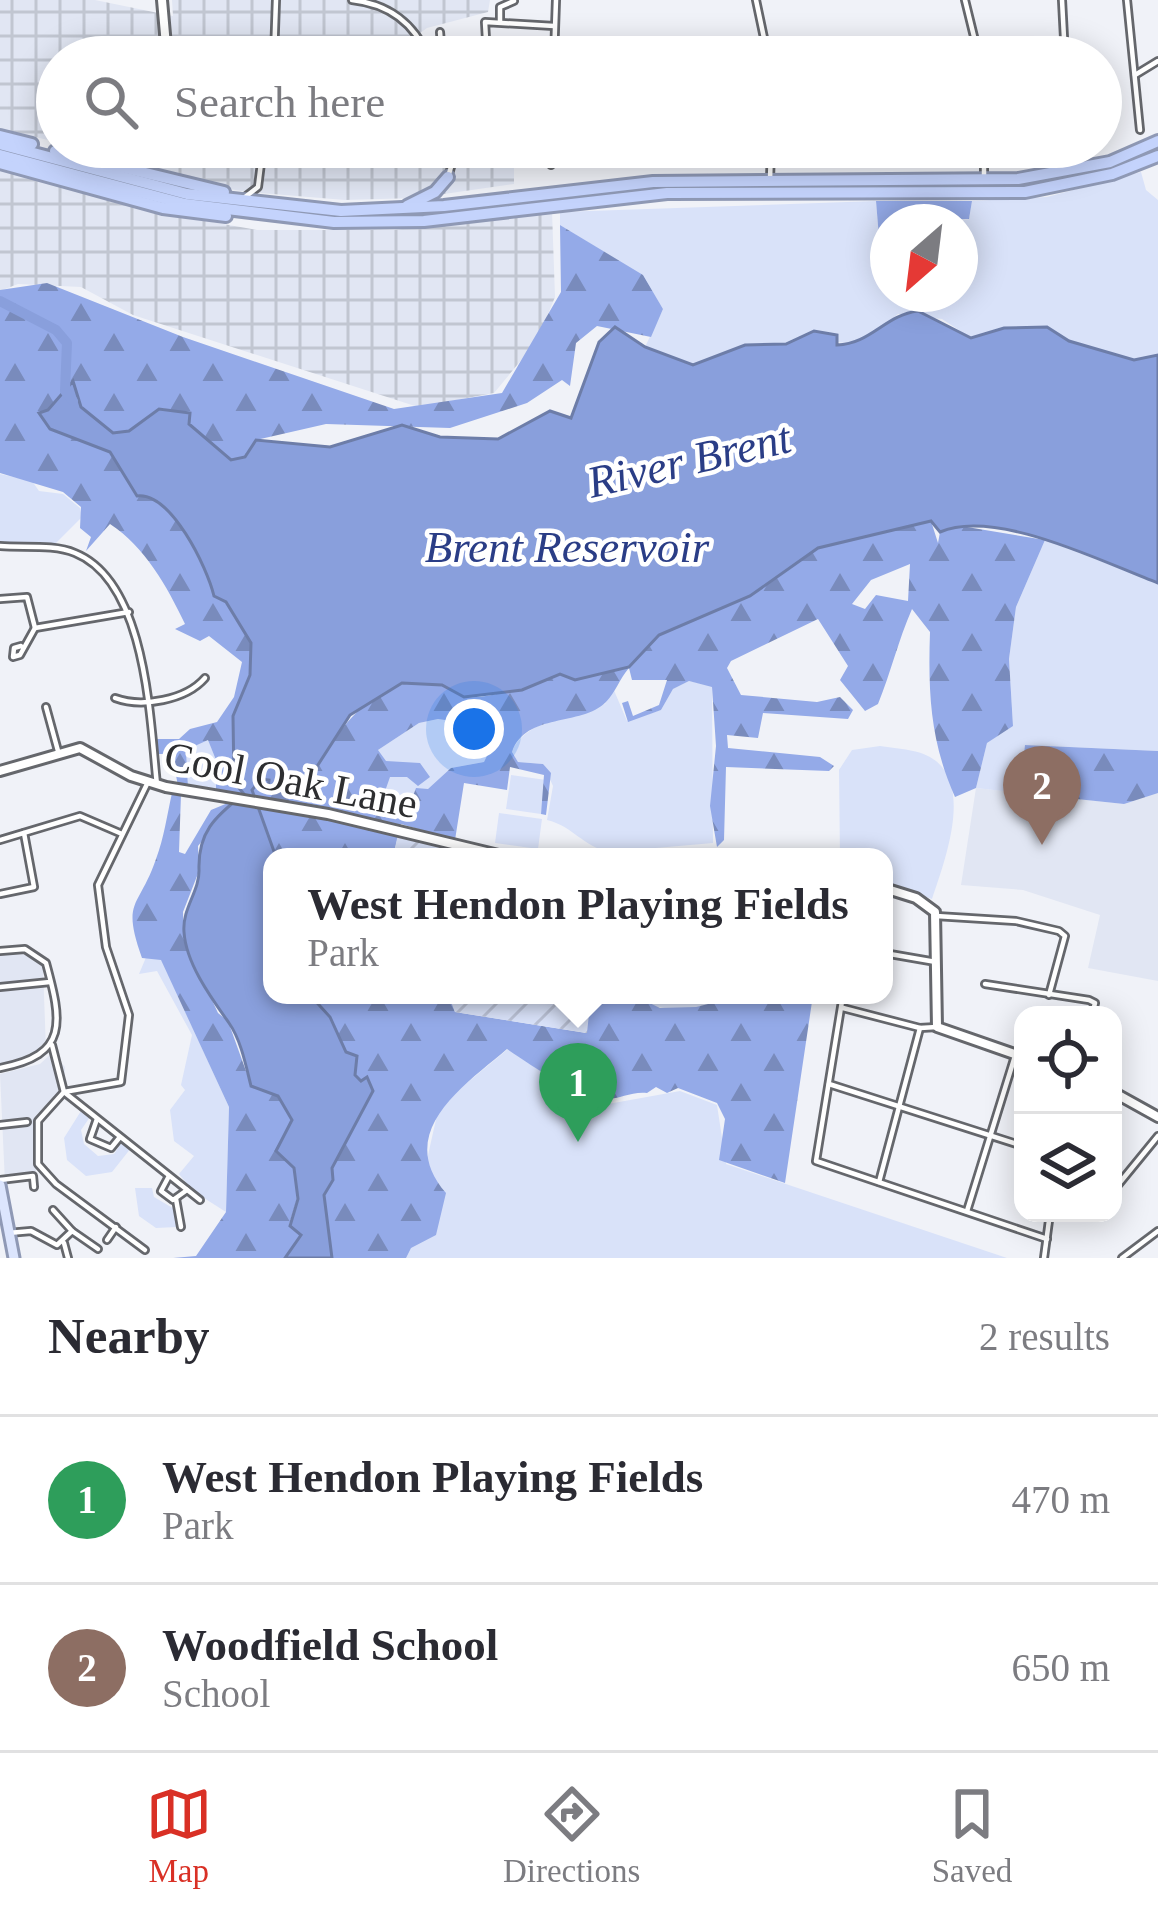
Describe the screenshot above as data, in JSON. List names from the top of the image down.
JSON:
{
  "streets": {
    "street": ["Cool Oak Lane"]
  },
  "water": ["River Brent", "Brent Reservoir"],
  "north": "bottom left",
  "page": {
    "search": "Search here",
    "pins": ["2", "1"],
    "popup": ["West Hendon Playing Fields", "Park"],
    "heading": ["Nearby", "2 results"],
    "list": [
      {
        "mark": "1",
        "name": "West Hendon Playing Fields",
        "note": "Park",
        "value": "470 m"
      },
      {
        "mark": "2",
        "name": "Woodfield School",
        "note": "School",
        "value": "650 m"
      }
    ],
    "nav": ["Map", "Directions", "Saved"]
  }
}
